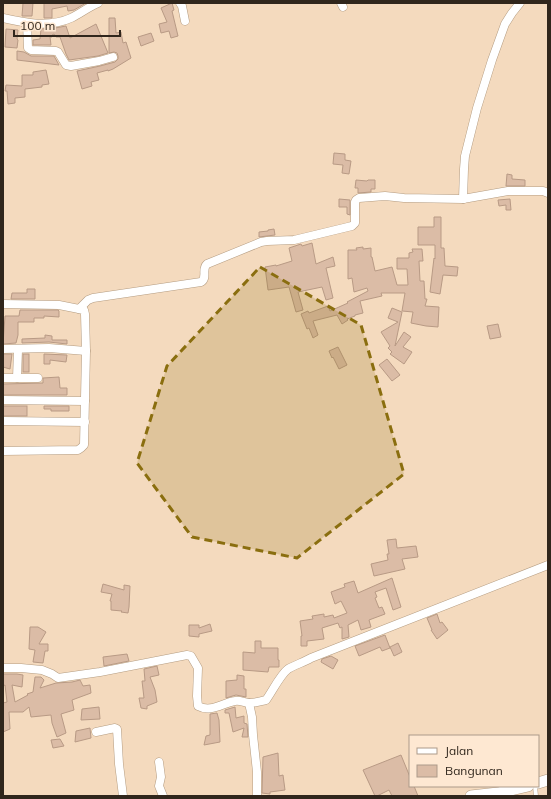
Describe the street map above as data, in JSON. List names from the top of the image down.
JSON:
{
  "legend": ["Jalan", "Bangunan"],
  "scale_bar": "100 m"
}
